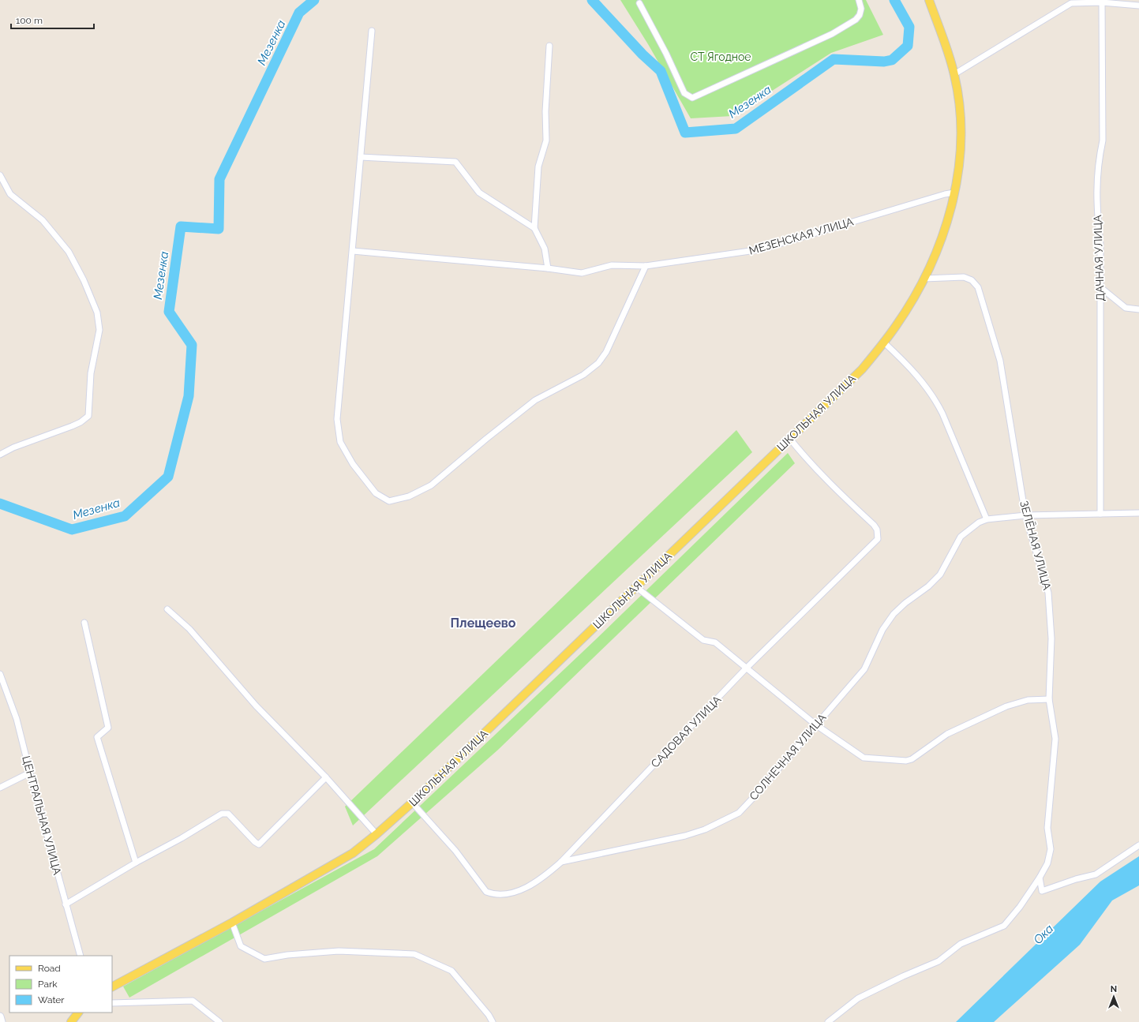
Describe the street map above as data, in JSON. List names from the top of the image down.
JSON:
{
  "streets": {
    "main road": ["ШКОЛЬНАЯ УЛИЦА"],
    "street": [
      "МЕЗЕНСКАЯ УЛИЦА",
      "ДАЧНАЯ УЛИЦА",
      "ЗЕЛЁНАЯ УЛИЦА",
      "САДОВАЯ УЛИЦА",
      "СОЛНЕЧНАЯ УЛИЦА",
      "ЦЕНТРАЛЬНАЯ УЛИЦА"
    ]
  },
  "crossings": [
    ["МЕЗЕНСКАЯ УЛИЦА", "ШКОЛЬНАЯ УЛИЦА"],
    ["ШКОЛЬНАЯ УЛИЦА", "ЗЕЛЁНАЯ УЛИЦА"],
    ["ШКОЛЬНАЯ УЛИЦА", "САДОВАЯ УЛИЦА"],
    ["САДОВАЯ УЛИЦА", "СОЛНЕЧНАЯ УЛИЦА"]
  ],
  "districts": ["Плещеево"],
  "water": ["Мезенка", "Ока"],
  "parks": ["СТ Ягодное"],
  "legend": ["Road", "Park", "Water"],
  "scale_bar": "100 m",
  "north": "top"
}
